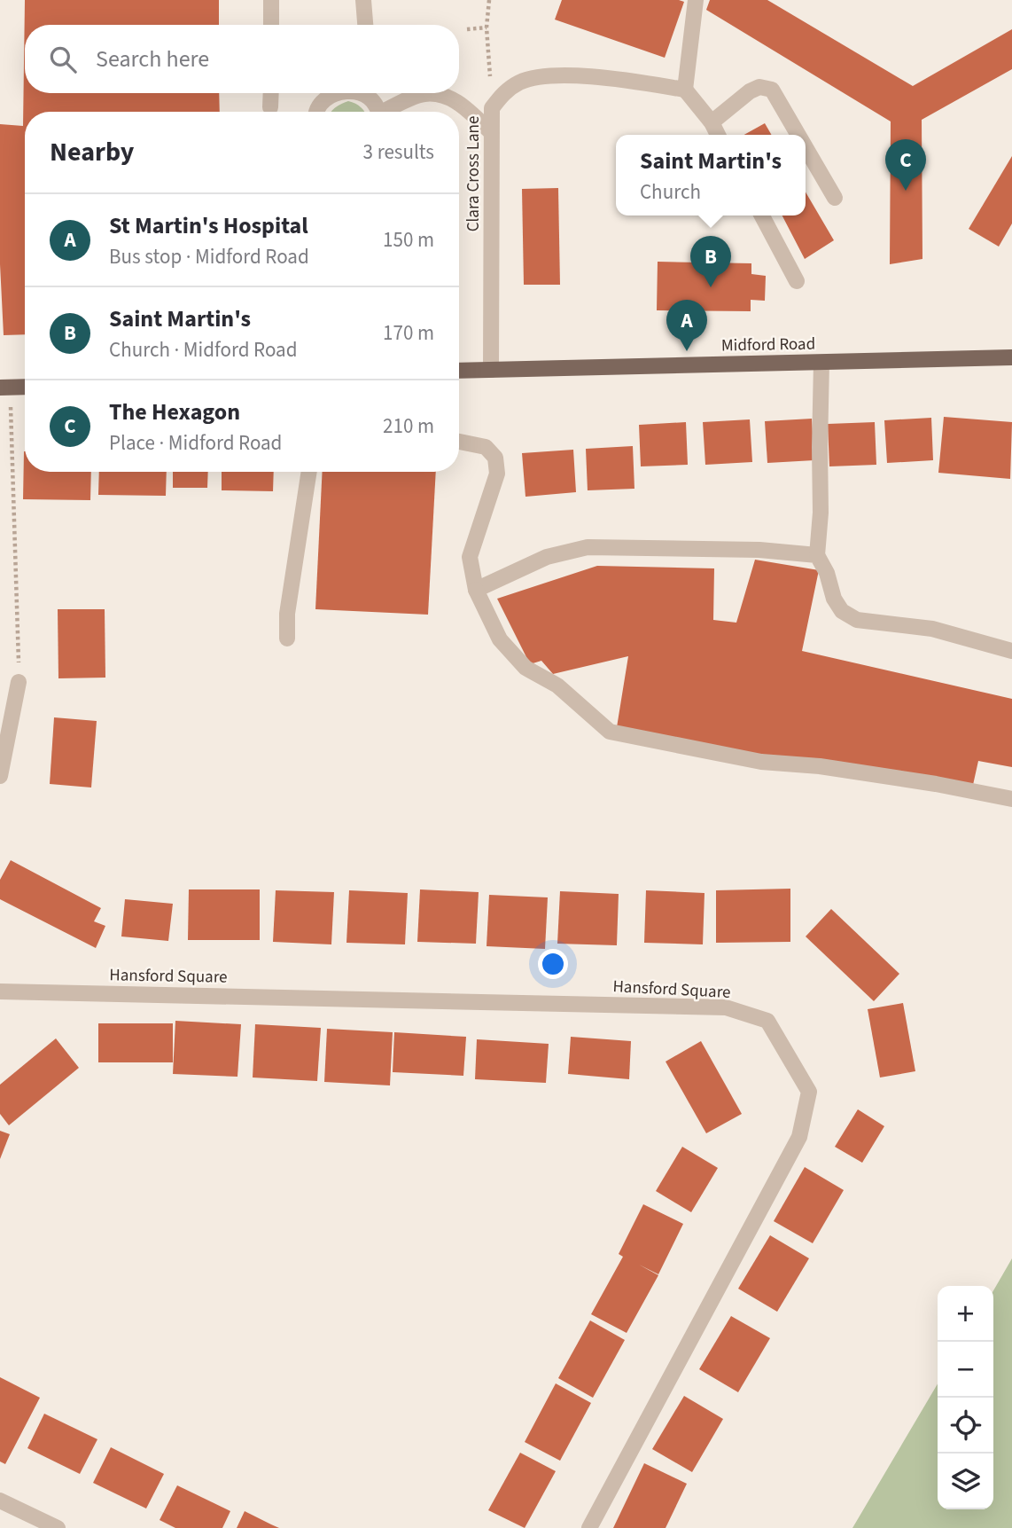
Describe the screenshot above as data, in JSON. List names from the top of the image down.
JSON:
{
  "streets": {
    "main road": ["Midford Road"],
    "street": ["Clara Cross Lane", "Hansford Square"]
  },
  "crossings": [
    ["Clara Cross Lane", "Midford Road"]
  ],
  "page": {
    "search": "Search here",
    "heading": ["Nearby", "3 results"],
    "popup": ["Saint Martin's", "Church"],
    "pins": ["C", "B", "A"],
    "list": [
      {
        "mark": "A",
        "name": "St Martin's Hospital",
        "note": "Bus stop · Midford Road",
        "value": "150 m"
      },
      {
        "mark": "B",
        "name": "Saint Martin's",
        "note": "Church · Midford Road",
        "value": "170 m"
      },
      {
        "mark": "C",
        "name": "The Hexagon",
        "note": "Place · Midford Road",
        "value": "210 m"
      }
    ],
    "map_buttons": ["+", "−"]
  }
}
